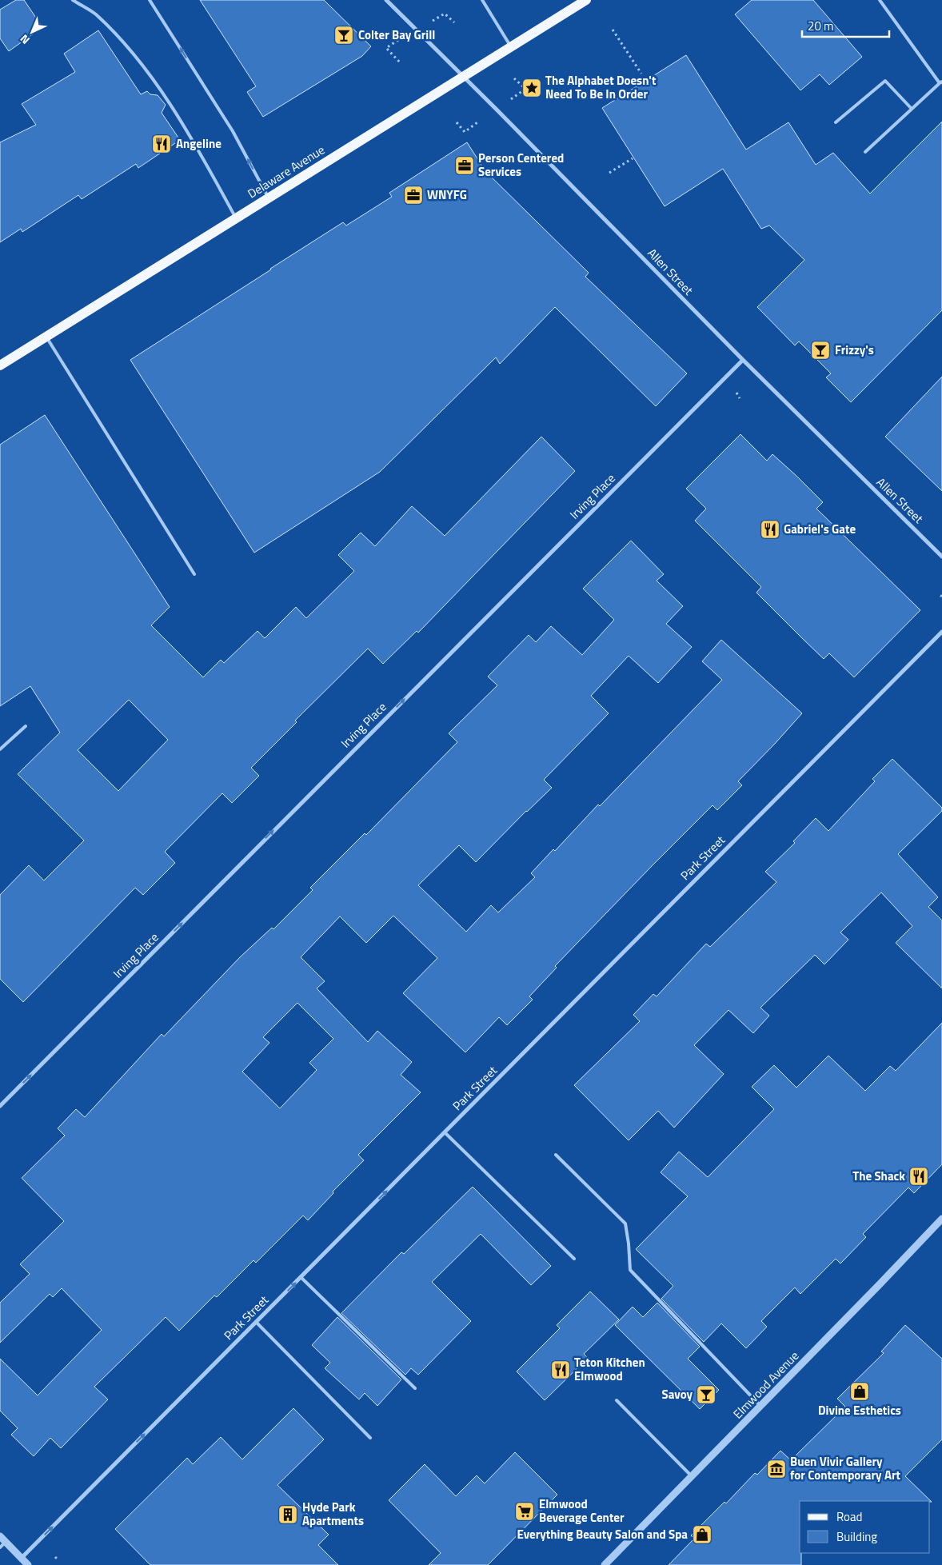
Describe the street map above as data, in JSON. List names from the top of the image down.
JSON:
{
  "streets": {
    "main road": ["Delaware Avenue"],
    "street": [
      "Allen Street",
      "Irving Place",
      "Park Street",
      "Elmwood Avenue"
    ]
  },
  "crossings": [
    ["Delaware Avenue", "Allen Street"],
    ["Allen Street", "Irving Place"]
  ],
  "one_way": ["Irving Place", "Park Street"],
  "places": {
    "bar": ["Colter Bay Grill", "Frizzy's", "Savoy"],
    "place": ["The Alphabet Doesn't Need To Be In Order"],
    "restaurant": [
      "Angeline",
      "Gabriel's Gate",
      "The Shack",
      "Teton Kitchen Elmwood"
    ],
    "office": ["Person Centered Services", "WNYFG"],
    "shop": ["Divine Esthetics", "Everything Beauty Salon and Spa"],
    "museum": ["Buen Vivir Gallery for Contemporary Art"],
    "supermarket": ["Elmwood Beverage Center"],
    "building": ["Hyde Park Apartments"]
  },
  "legend": ["Road", "Building"],
  "scale_bar": "20 m",
  "north": "bottom left"
}
